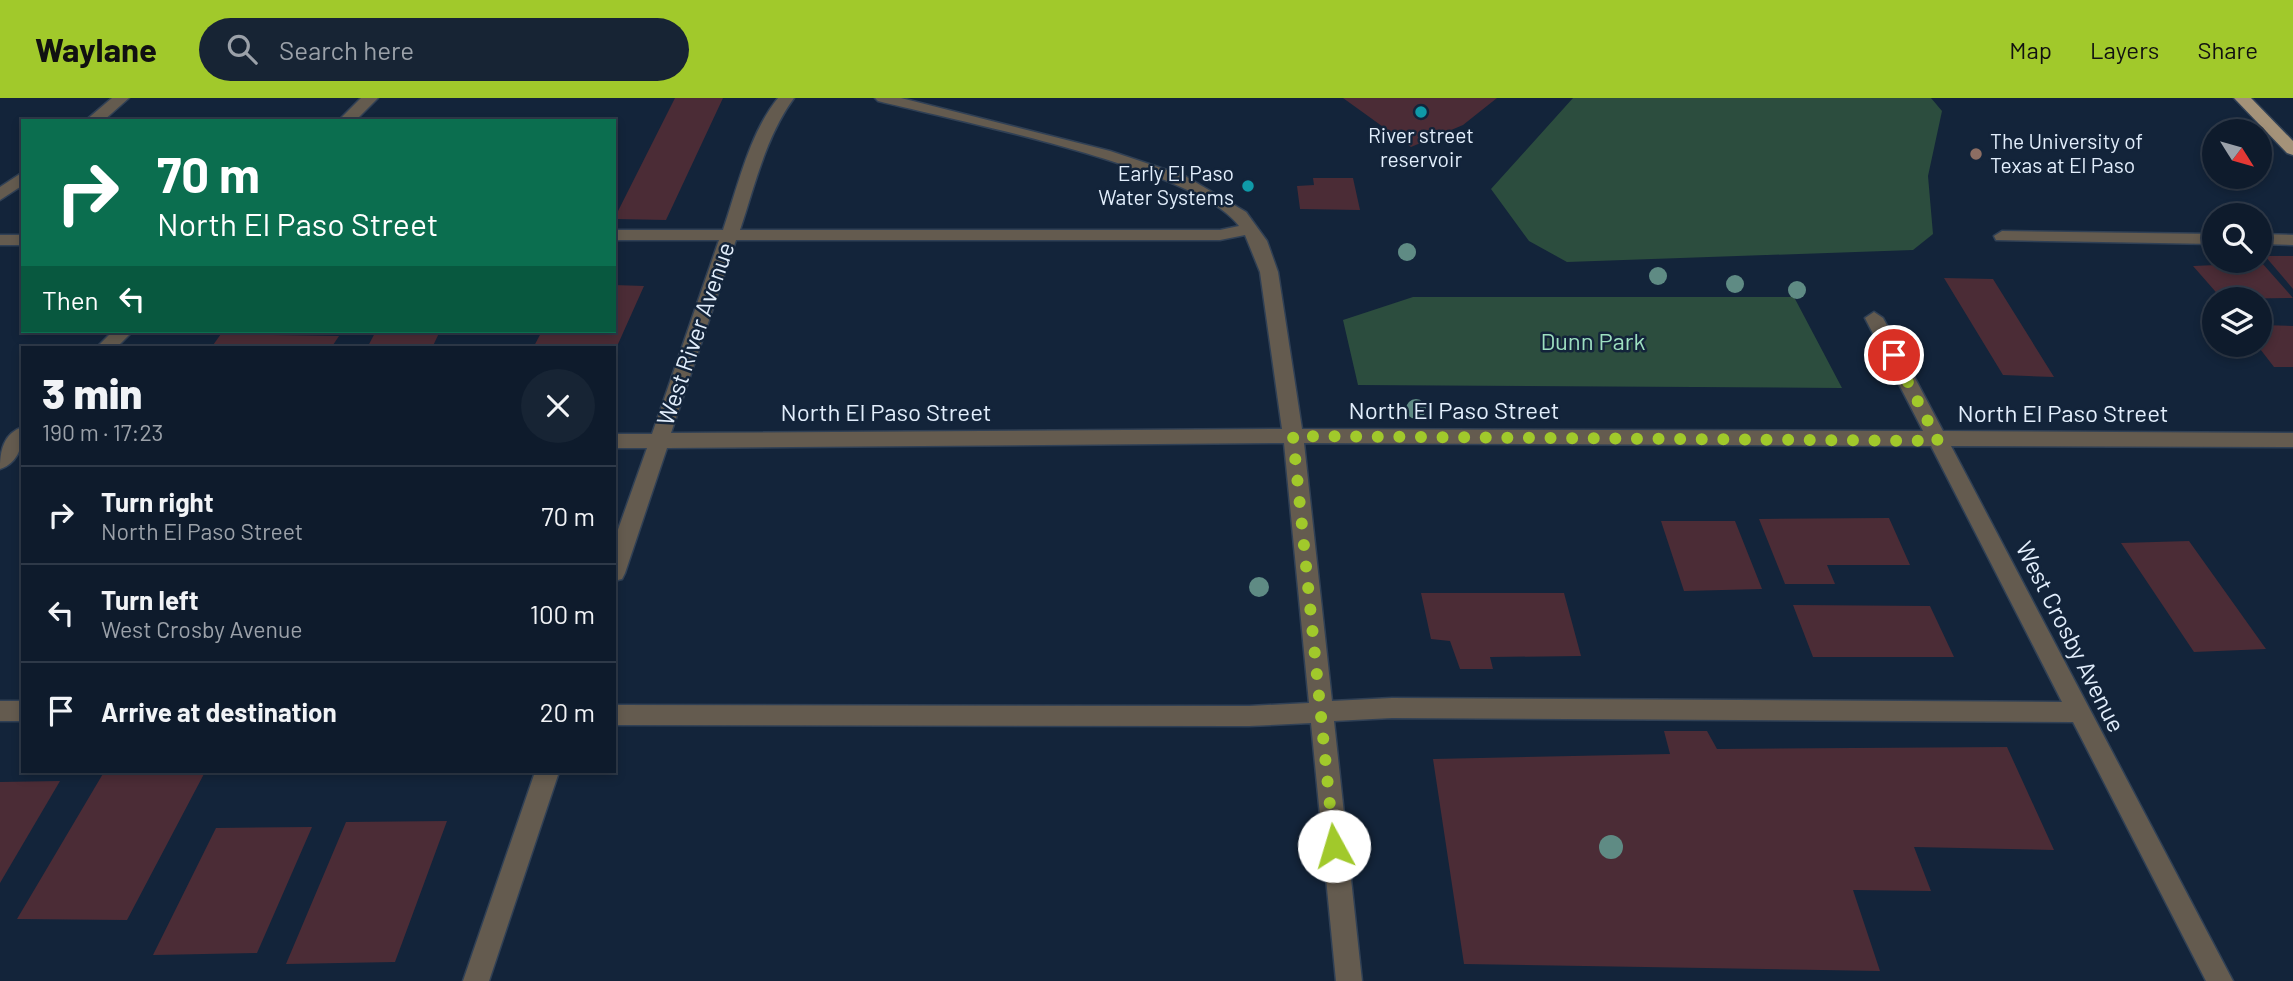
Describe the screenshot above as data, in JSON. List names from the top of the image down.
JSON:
{
  "streets": {
    "street": ["West River Avenue", "North El Paso Street", "West Crosby Avenue"]
  },
  "crossings": [
    ["West River Avenue", "North El Paso Street"],
    ["North El Paso Street", "West Crosby Avenue"]
  ],
  "parks": ["Dunn Park"],
  "places": ["River street reservoir", "The University of Texas at El Paso", "Early El Paso Water Systems"],
  "north": "bottom right",
  "page": {
    "header": "Waylane",
    "search": "Search here",
    "nav": ["Map", "Layers", "Share"],
    "turn": ["70 m", "North El Paso Street"],
    "then": "Then",
    "heading": ["3 min", "190 m · 17:23"],
    "list": [
      {
        "name": "Turn right",
        "note": "North El Paso Street",
        "value": "70 m"
      },
      {
        "name": "Turn left",
        "note": "West Crosby Avenue",
        "value": "100 m"
      },
      {
        "name": "Arrive at destination",
        "value": "20 m"
      }
    ]
  }
}
